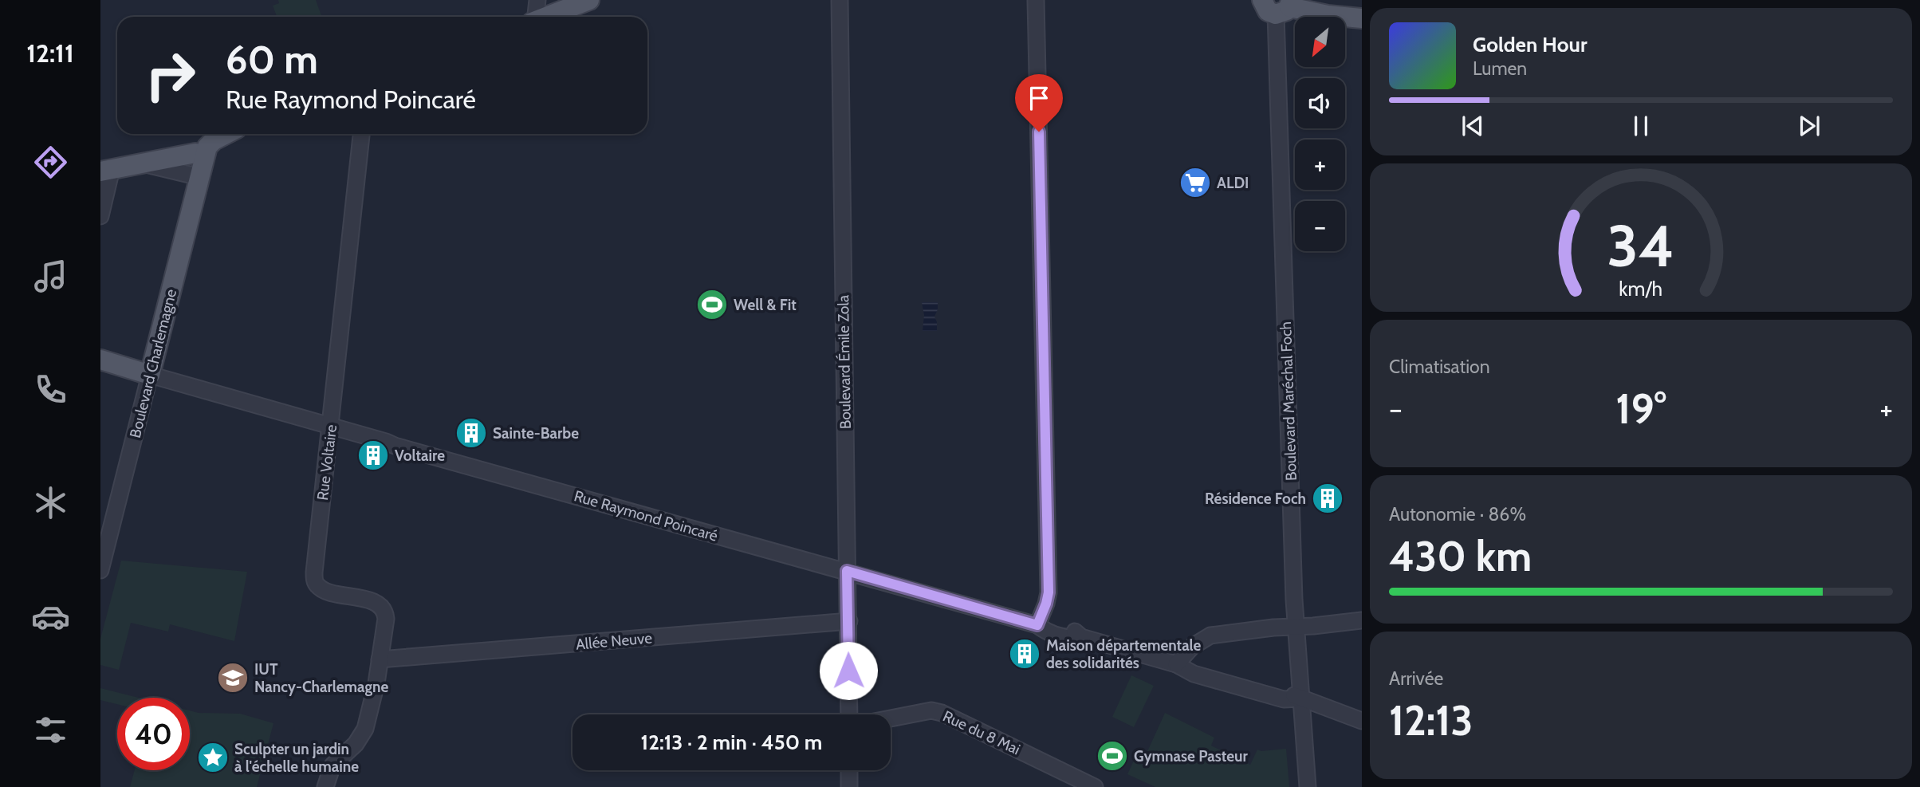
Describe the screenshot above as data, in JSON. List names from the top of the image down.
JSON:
{
  "streets": {
    "main road": ["Boulevard Charlemagne"],
    "street": [
      "Boulevard Émile Zola",
      "Boulevard Maréchal Foch",
      "Rue Voltaire",
      "Rue Raymond Poincaré",
      "Allée Neuve",
      "Rue du 8 Mai"
    ]
  },
  "crossings": [
    ["Boulevard Émile Zola", "Rue Raymond Poincaré"],
    ["Boulevard Émile Zola", "Allée Neuve"],
    ["Boulevard Charlemagne", "Rue Raymond Poincaré"],
    ["Boulevard Maréchal Foch", "Rue Raymond Poincaré"],
    ["Rue Voltaire", "Rue Raymond Poincaré"],
    ["Rue Voltaire", "Allée Neuve"]
  ],
  "places": {
    "supermarket": ["ALDI"],
    "sports": ["Well & Fit", "Gymnase Pasteur"],
    "building": [
      "Sainte-Barbe",
      "Voltaire",
      "Résidence Foch",
      "Maison départementale des solidarités"
    ],
    "school or university": ["IUT Nancy-Charlemagne"],
    "place": ["Sculpter un jardin à l'échelle humaine"]
  },
  "north": "bottom left",
  "page": {
    "tabs": "12:11",
    "map_buttons": ["+", "−"],
    "turn": ["60 m", "Rue Raymond Poincaré"],
    "song": ["Golden Hour", "Lumen"],
    "tile": [
      "Climatisation",
      ["Autonomie · 86%", "430 km"],
      ["Arrivée", "12:13"]
    ],
    "heat": ["−", "19°", "+"],
    "limit": "40",
    "trip": "12:13 · 2 min · 450 m",
    "gauge": ["34", "km/h"]
  }
}
